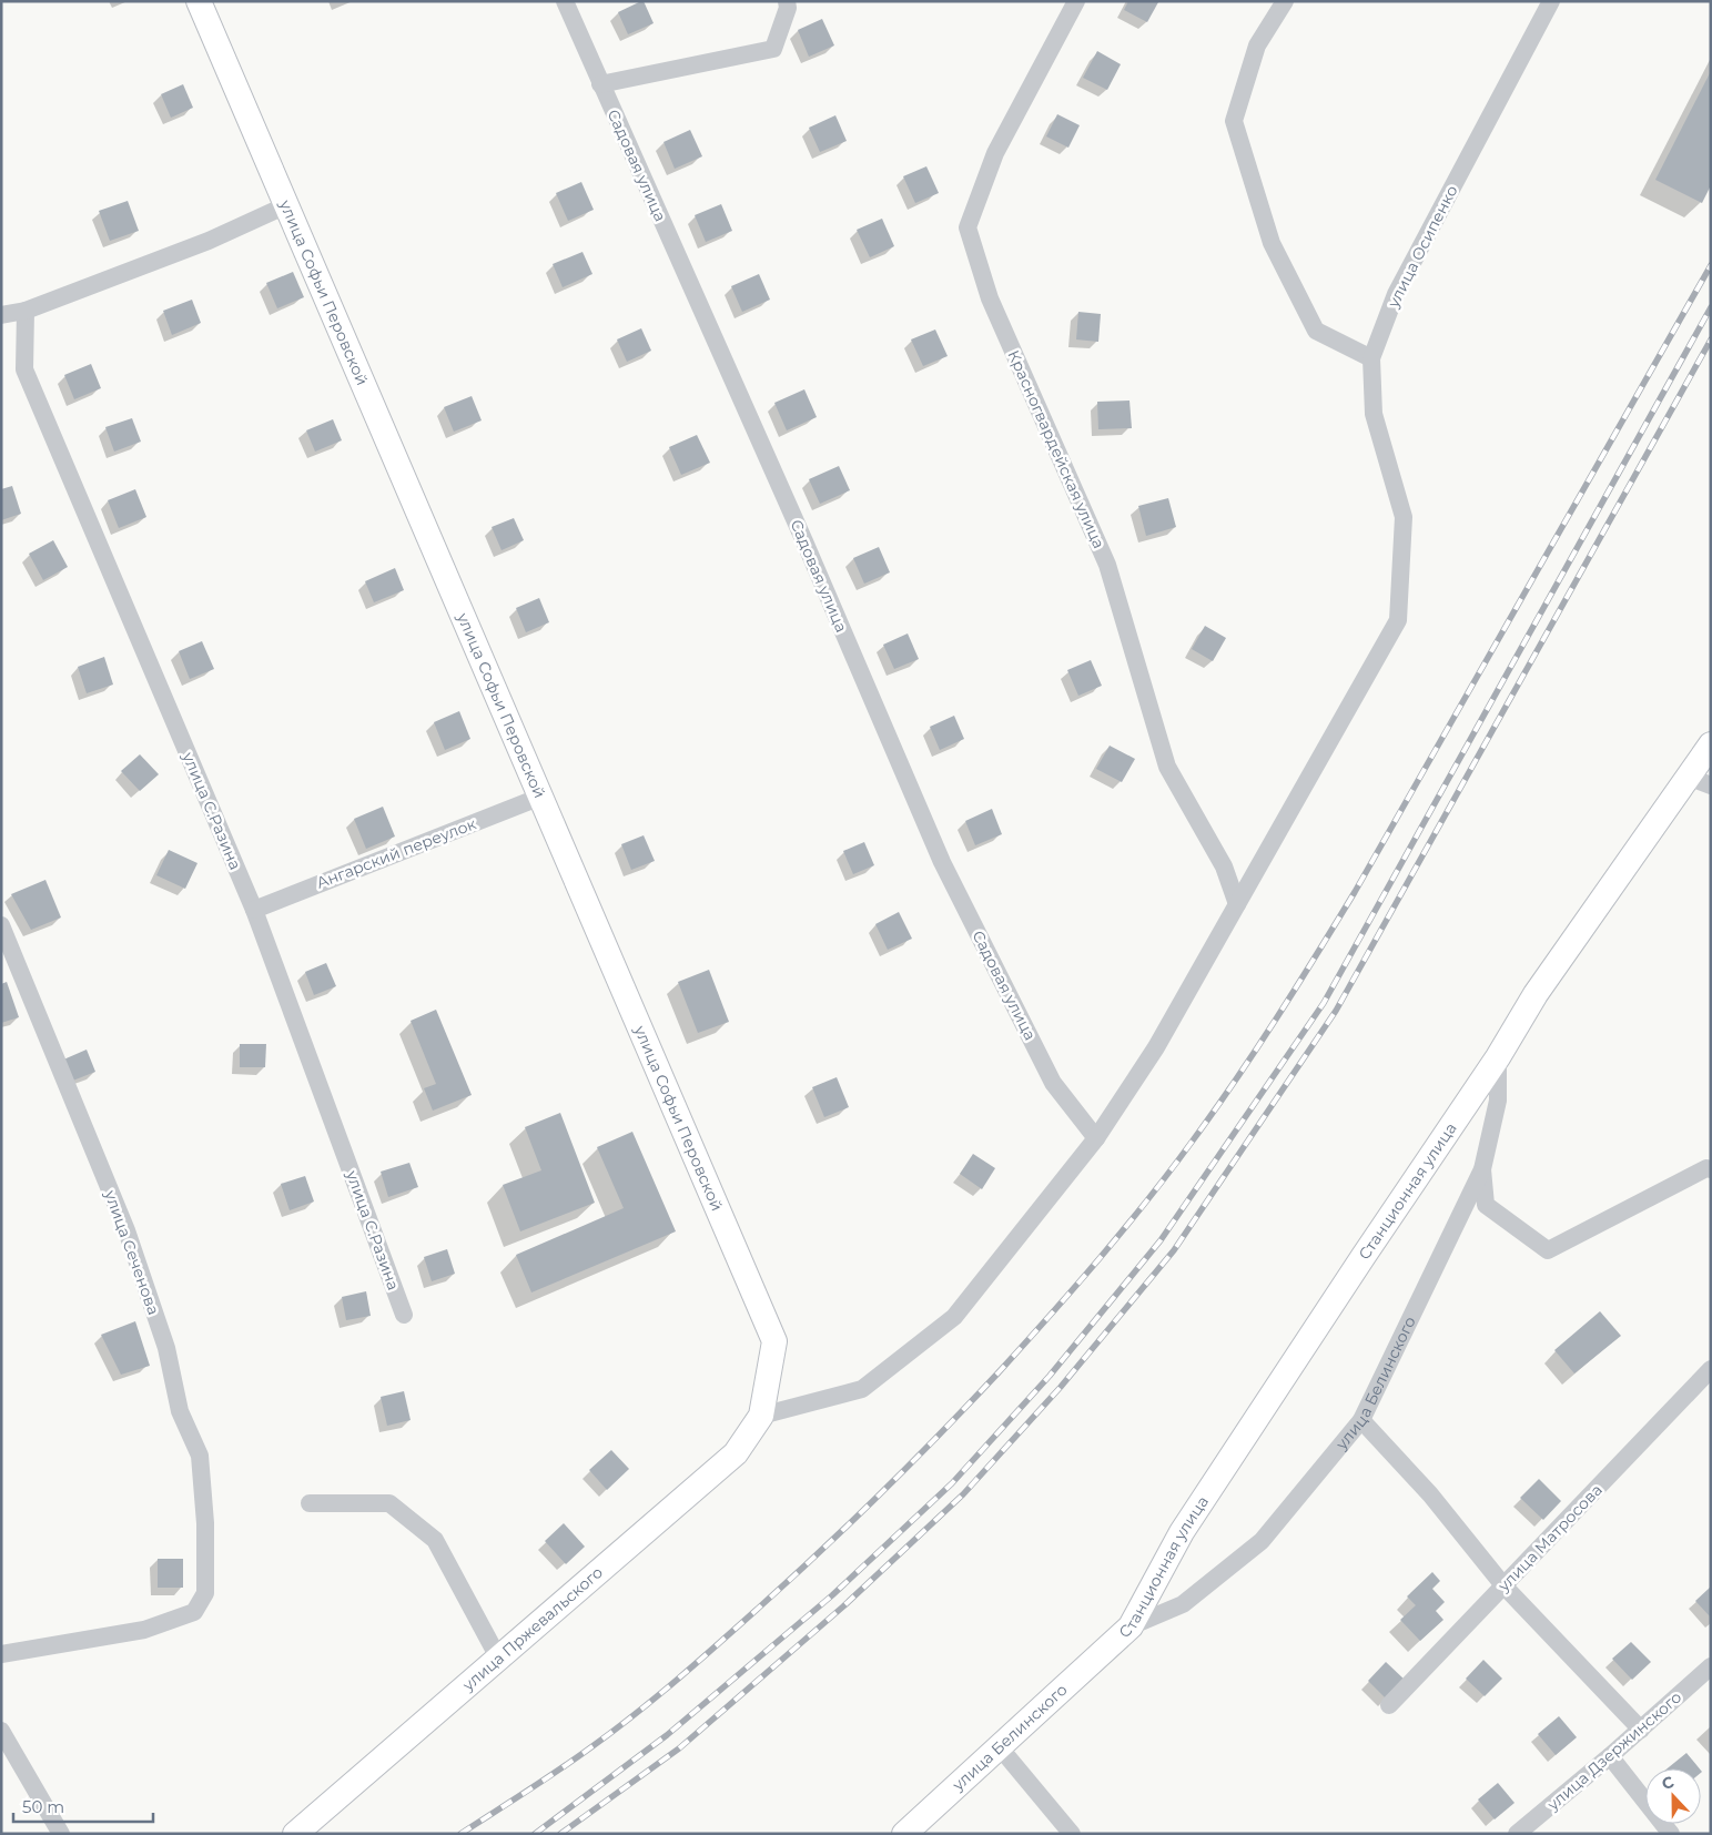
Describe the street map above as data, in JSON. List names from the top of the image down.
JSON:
{
  "streets": {
    "main road": [
      "улица Софьи Перовской",
      "Станционная улица",
      "улица Белинского",
      "улица Пржевальского"
    ],
    "street": [
      "Садовая улица",
      "улица Осипенко",
      "Красногвардейская улица",
      "улица С.Разина",
      "Ангарский переулок",
      "улица Сеченова",
      "улица Матросова",
      "улица Дзержинского"
    ]
  },
  "crossings": [
    ["улица Софьи Перовской", "Ангарский переулок"],
    ["улица Софьи Перовской", "улица Пржевальского"],
    ["улица С.Разина", "Ангарский переулок"],
    ["Станционная улица", "улица Белинского"]
  ],
  "scale_bar": "50 m",
  "north": "top"
}
